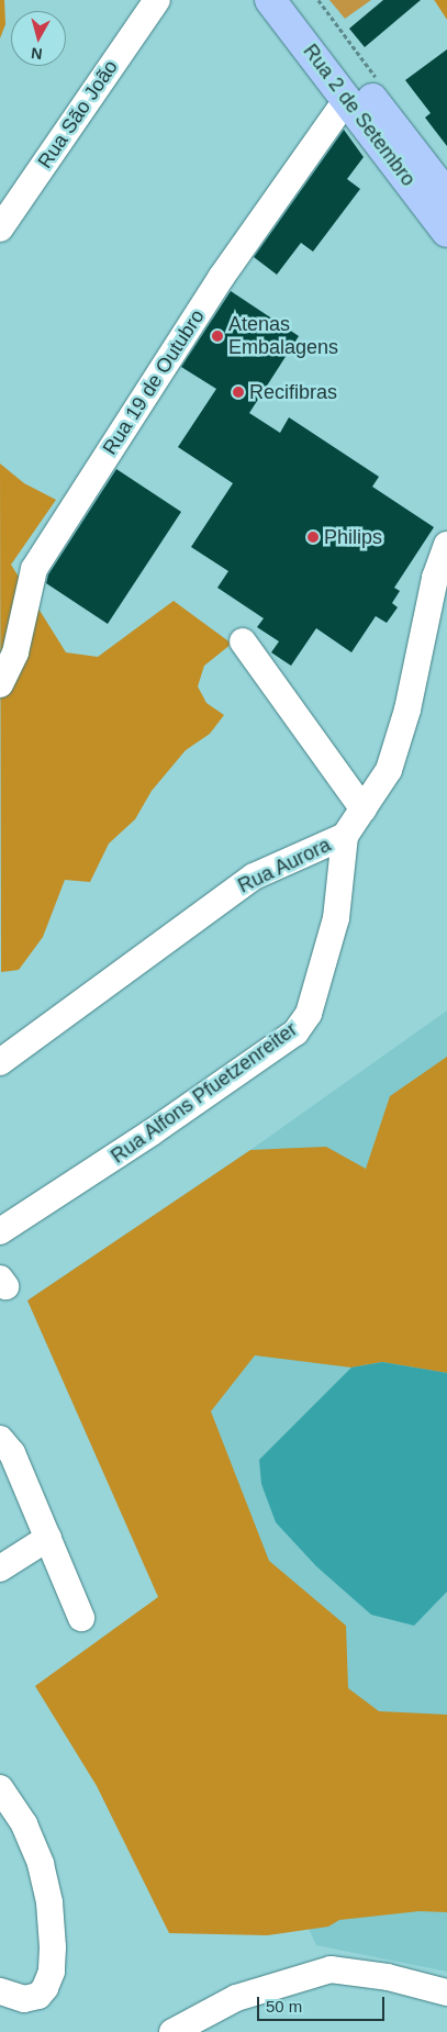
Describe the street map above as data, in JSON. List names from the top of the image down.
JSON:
{
  "streets": {
    "main road": ["Rua 2 de Setembro"],
    "street": [
      "Rua São João",
      "Rua 19 de Outubro",
      "Rua Aurora",
      "Rua Alfons Pfuetzenreiter"
    ]
  },
  "crossings": [
    ["Rua 2 de Setembro", "Rua 19 de Outubro"],
    ["Rua Aurora", "Rua Alfons Pfuetzenreiter"]
  ],
  "places": ["Atenas Embalagens", "Recifibras", "Philips"],
  "scale_bar": "50 m",
  "north": "bottom"
}
